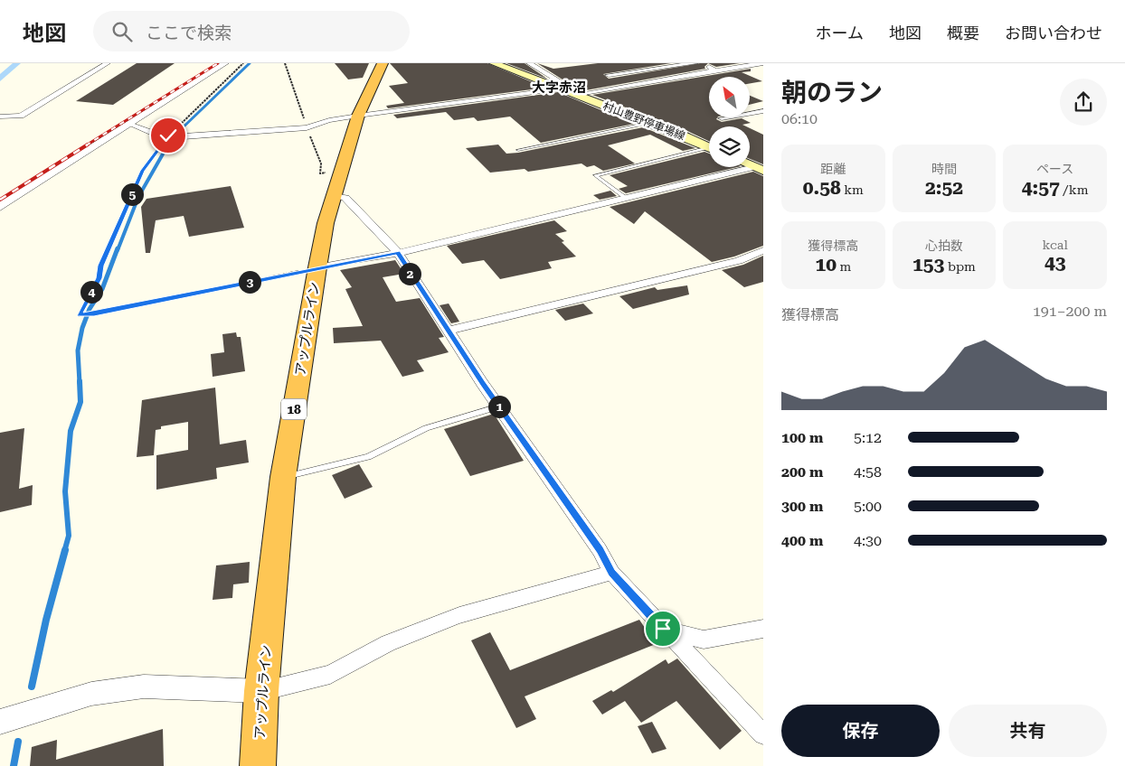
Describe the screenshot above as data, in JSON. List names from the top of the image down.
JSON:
{
  "streets": {
    "highway": ["アップルライン", "18"],
    "main road": ["村山豊野停車場線"]
  },
  "districts": ["大字赤沼"],
  "north": "top left",
  "page": {
    "header": "地図",
    "search": "ここで検索",
    "nav": [
      "ホーム",
      "地図",
      "概要",
      "お問い合わせ"
    ],
    "heading": ["朝のラン", "06:10"],
    "stats": [
      ["距離", "0.58 km"],
      ["時間", "2:52"],
      ["ペース", "4:57 /km"],
      ["獲得標高", "10 m"],
      ["心拍数", "153 bpm"],
      ["kcal", "43"]
    ],
    "pins": [
      "5",
      "2",
      "3",
      "4",
      "1"
    ],
    "chart": ["獲得標高", "191–200 m"],
    "list": [
      {
        "name": "100 m",
        "note": "5:12"
      },
      {
        "name": "200 m",
        "note": "4:58"
      },
      {
        "name": "300 m",
        "note": "5:00"
      },
      {
        "name": "400 m",
        "note": "4:30"
      }
    ],
    "buttons": ["保存", "共有"]
  }
}
